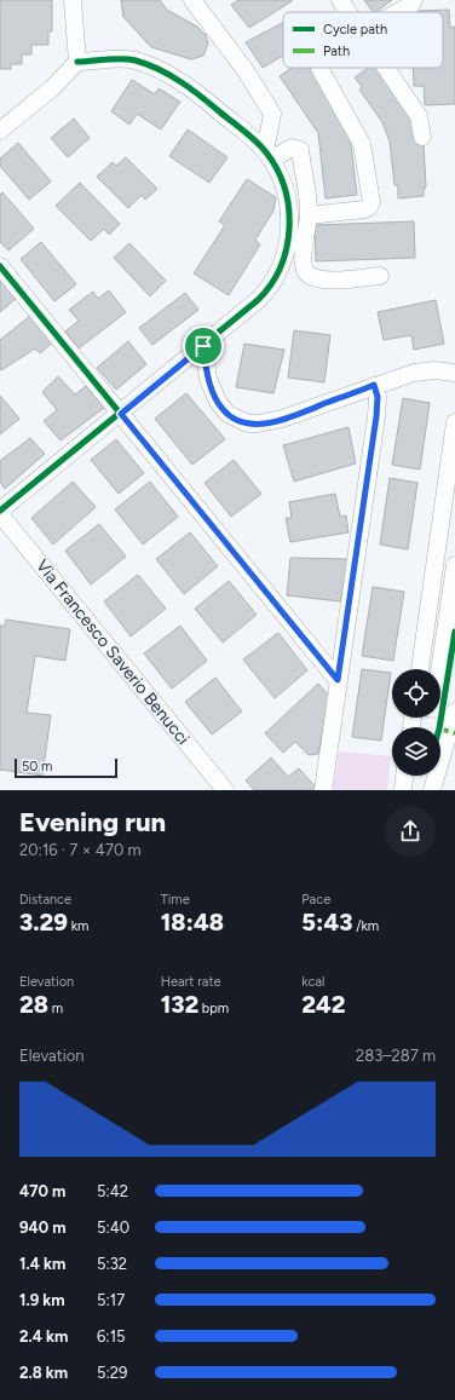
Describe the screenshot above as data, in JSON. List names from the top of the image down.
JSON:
{
  "streets": {
    "street": ["Via Francesco Saverio Benucci"]
  },
  "legend": ["Cycle path", "Path"],
  "scale_bar": "50 m",
  "page": {
    "scale": "50 m",
    "heading": ["Evening run", "20:16 · 7 × 470 m"],
    "stats": [
      ["Distance", "3.29 km"],
      ["Time", "18:48"],
      ["Pace", "5:43 /km"],
      ["Elevation", "28 m"],
      ["Heart rate", "132 bpm"],
      ["kcal", "242"]
    ],
    "chart": ["Elevation", "283–287 m"],
    "list": [
      {
        "name": "470 m",
        "note": "5:42"
      },
      {
        "name": "940 m",
        "note": "5:40"
      },
      {
        "name": "1.4 km",
        "note": "5:32"
      },
      {
        "name": "1.9 km",
        "note": "5:17"
      },
      {
        "name": "2.4 km",
        "note": "6:15"
      },
      {
        "name": "2.8 km",
        "note": "5:29"
      }
    ]
  }
}
